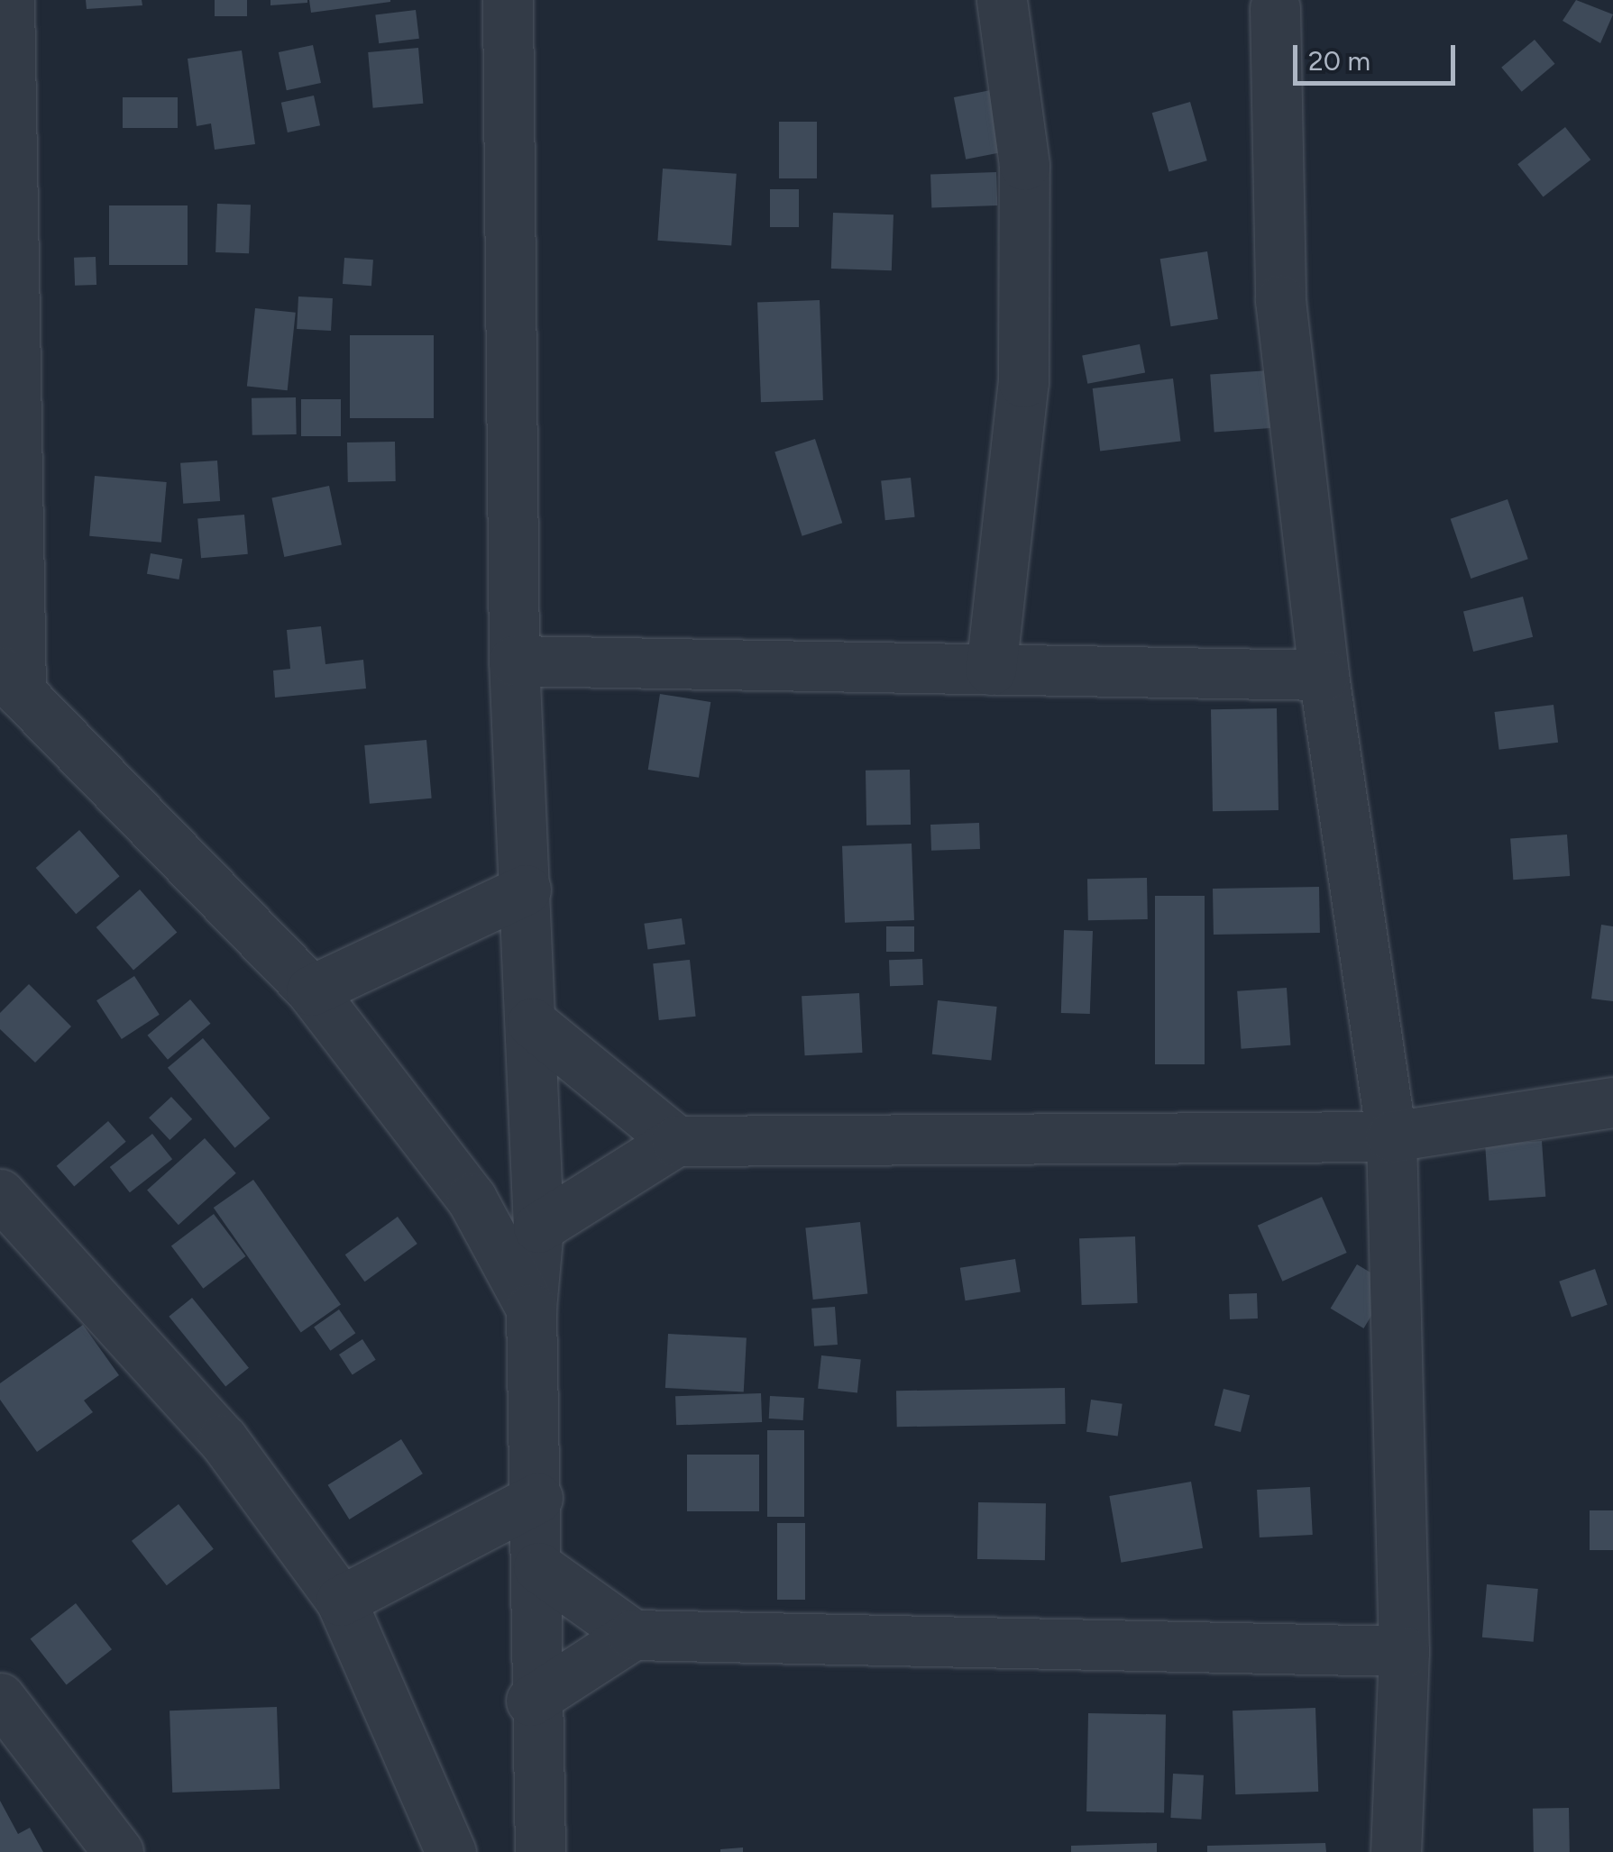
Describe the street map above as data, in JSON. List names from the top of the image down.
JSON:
{
  "scale_bar": "20 m"
}
